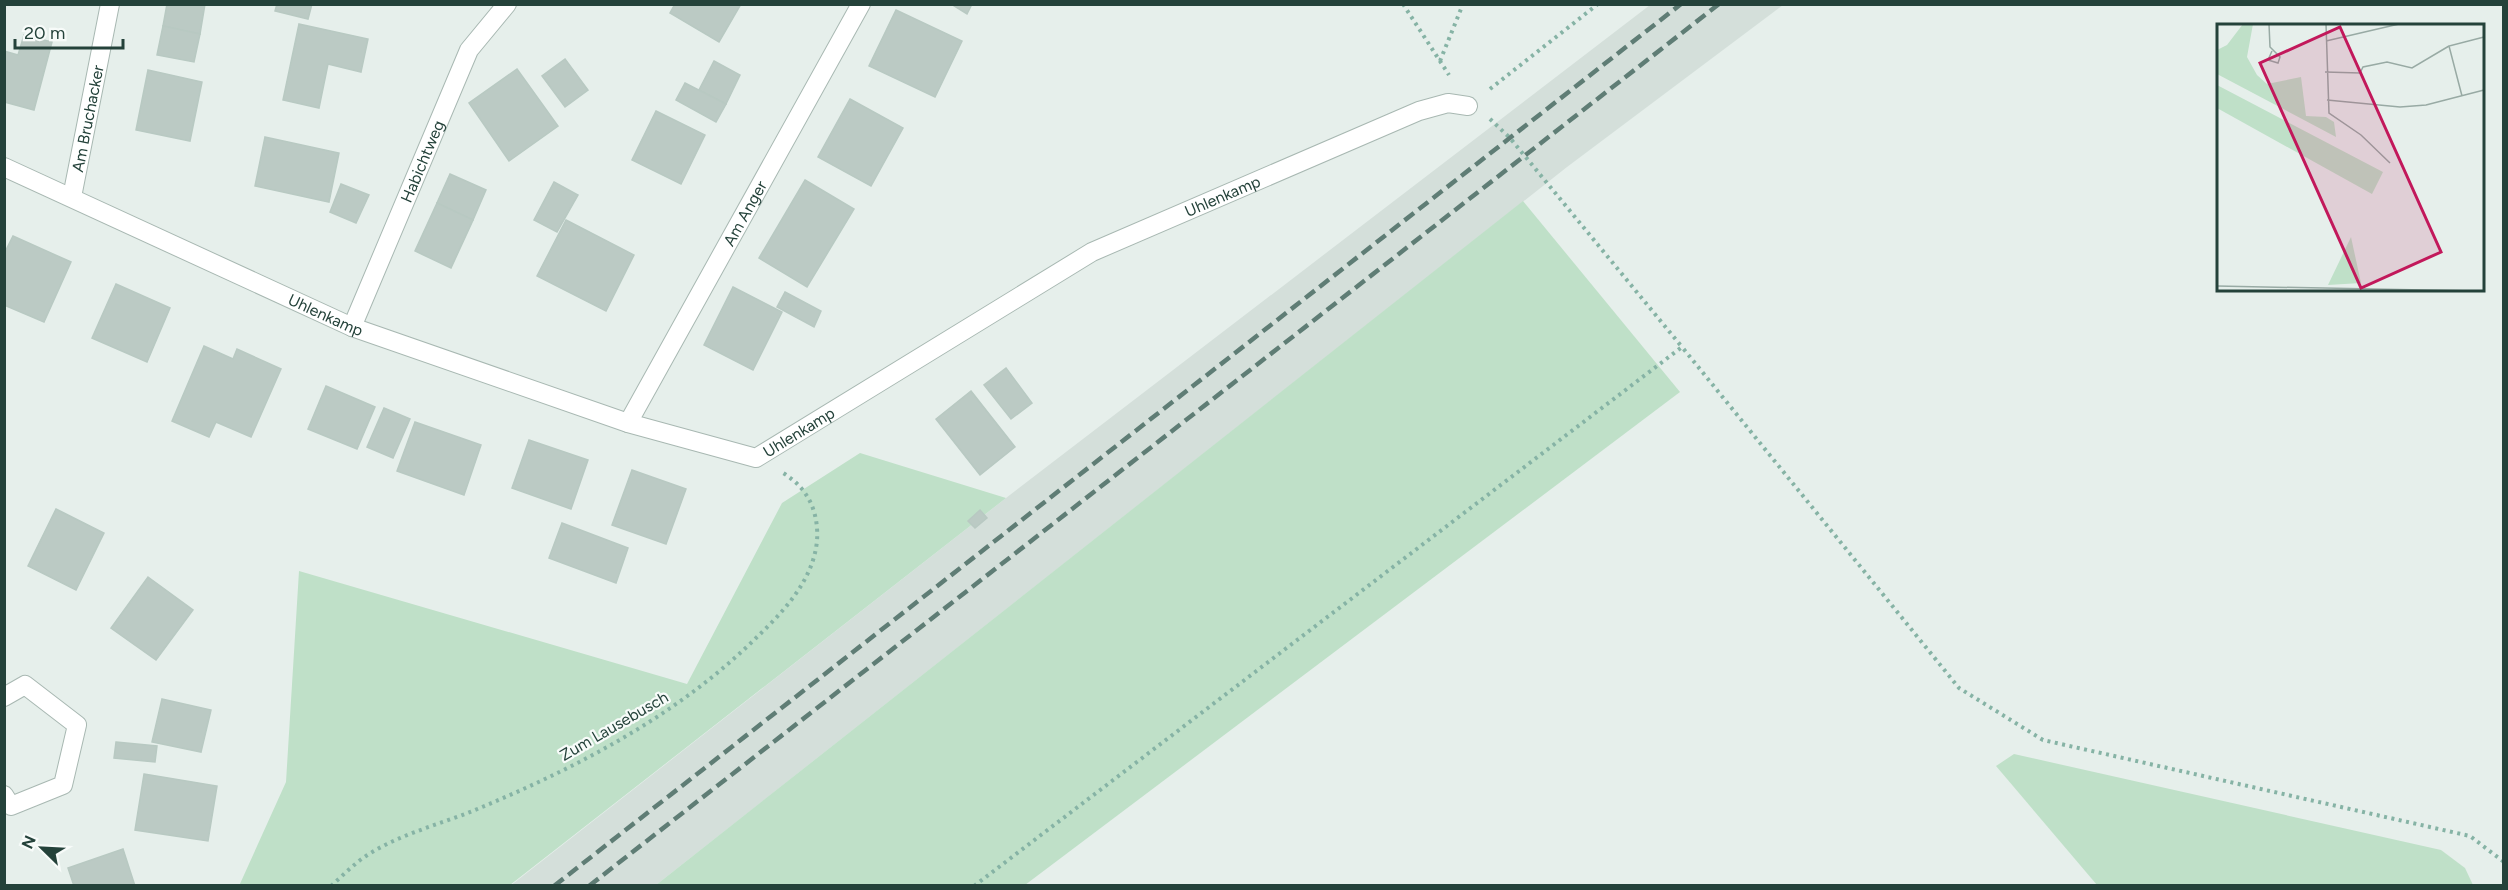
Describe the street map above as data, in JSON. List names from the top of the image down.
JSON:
{
  "streets": {
    "street": [
      "Am Bruchacker",
      "Habichtweg",
      "Uhlenkamp",
      "Am Anger"
    ],
    "path": ["Zum Lausebusch"]
  },
  "crossings": [
    ["Am Bruchacker", "Uhlenkamp"],
    ["Habichtweg", "Uhlenkamp"],
    ["Uhlenkamp", "Am Anger"],
    ["Uhlenkamp", "Zum Lausebusch"]
  ],
  "scale_bar": "20 m",
  "north": "top left"
}
